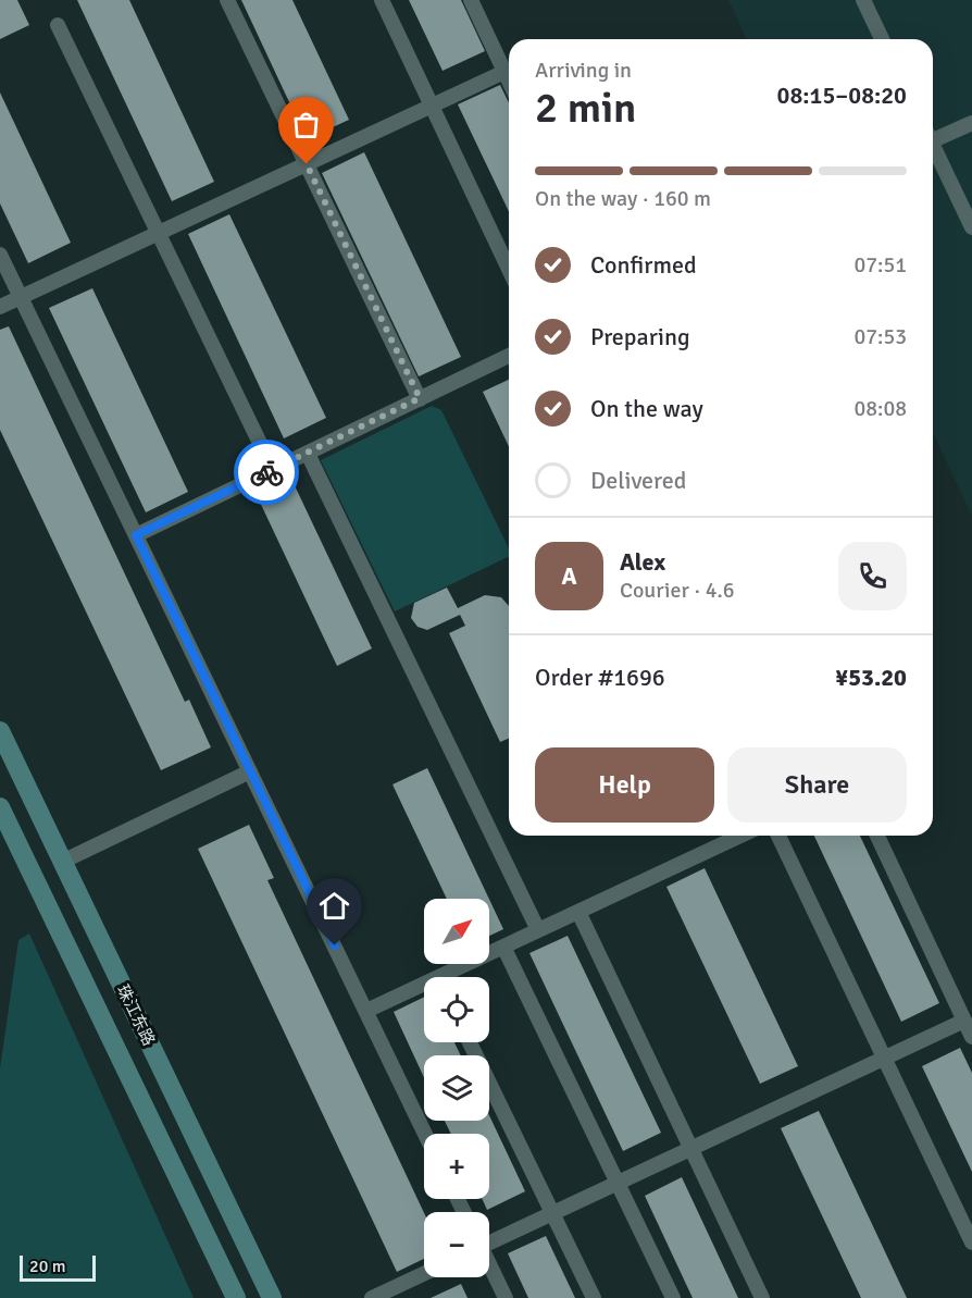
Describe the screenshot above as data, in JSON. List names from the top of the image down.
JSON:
{
  "streets": {
    "main road": ["珠江东路"]
  },
  "scale_bar": "20 m",
  "north": "top right",
  "page": {
    "heading": ["2 min", "Arriving in", "08:15–08:20"],
    "panel": [
      "Alex",
      "Courier · 4.6",
      "Order #1696",
      "¥53.20"
    ],
    "bar": "On the way · 160 m",
    "list": [
      ["Confirmed", "07:51"],
      ["Preparing", "07:53"],
      ["On the way", "08:08"],
      "Delivered"
    ],
    "round": "A",
    "buttons": ["Help", "Share"],
    "map_buttons": ["+", "−"],
    "scale": "20 m"
  }
}
